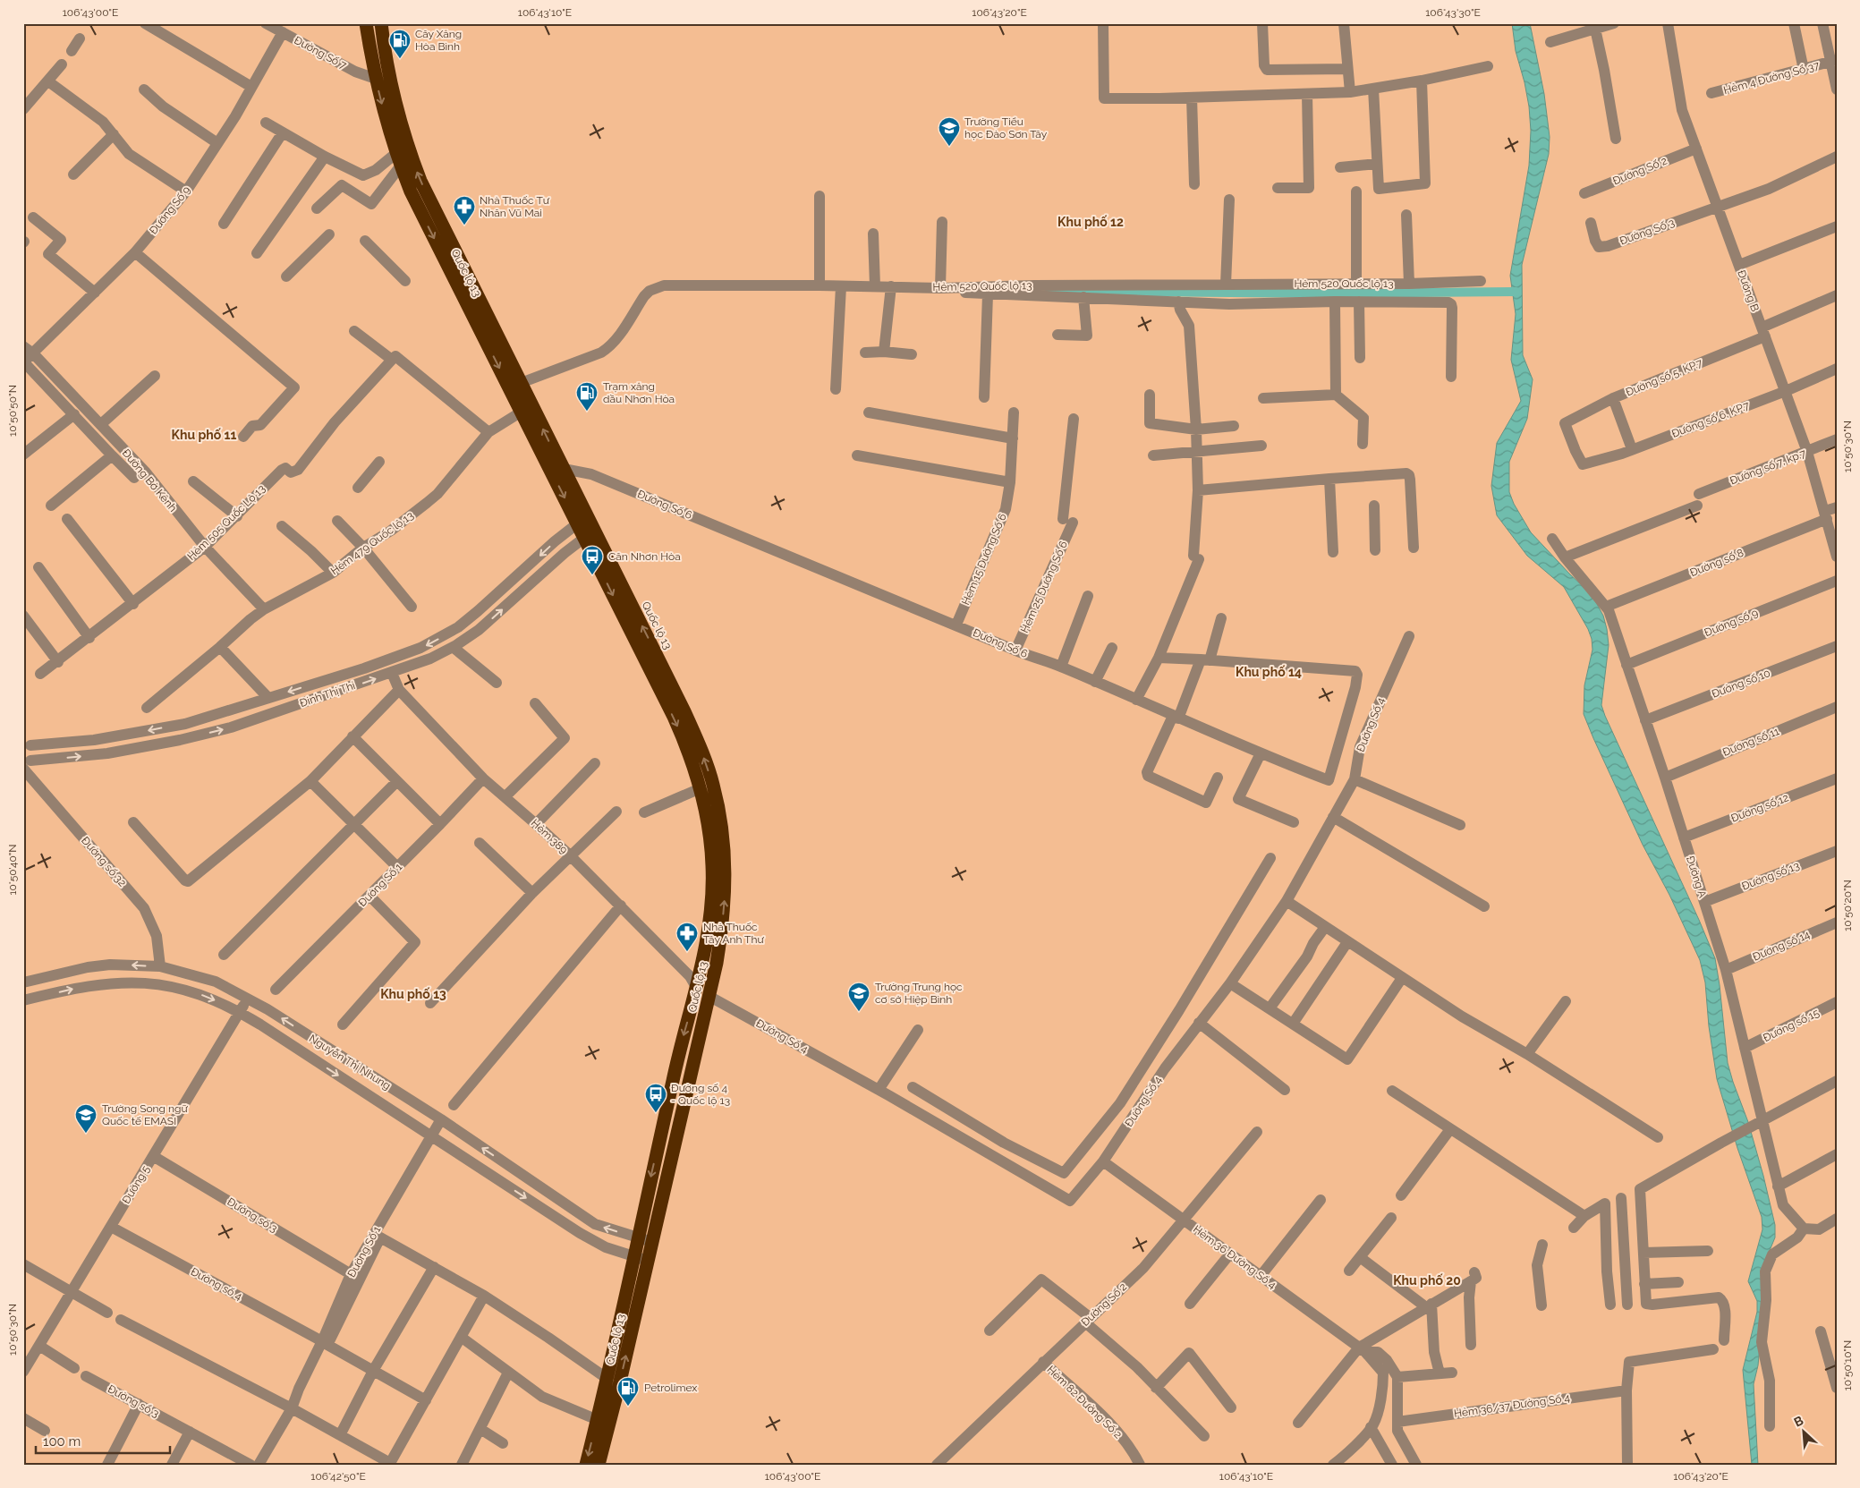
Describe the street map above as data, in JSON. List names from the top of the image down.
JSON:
{
  "streets": {
    "highway": ["Quốc lộ 13"],
    "street": [
      "Đường Số 7",
      "Hẻm 4 Đường Sổ 37",
      "Đường Số 2",
      "Đường Số 9",
      "Đường Số 3",
      "Hẻm 520 Quốc lộ 13",
      "Đường B",
      "Đường số 5, KP.7",
      "Đường số 6, KP.7",
      "Đường số 7, kp.7",
      "Đường Bờ Kênh",
      "Đường Số 6",
      "Hẻm 505 Quốc Lộ 13",
      "Hẻm 479 Quốc lộ 13",
      "Hẻm 15 Đường Số 6",
      "Đường số 8",
      "Hẻm 25 Đường Số 6",
      "Đường số 9",
      "Đường số 10",
      "Đinh Thị Thi",
      "Đường Số 4",
      "Đường số 11",
      "Đường số 12",
      "Hẻm 389",
      "Đường số 32",
      "Đường số 13",
      "Đường A",
      "Đường Số 1",
      "Đường số 14",
      "Đường số 15",
      "Nguyễn Thị Nhung",
      "Đường 5",
      "Đường số 3",
      "Hẻm 36 Đường Số 4",
      "Đường số 4",
      "Đường sổ 3",
      "Hẻm 82 Đường Số 2",
      "Hẻm 36/37 Đường Số 4"
    ]
  },
  "crossings": [
    ["Đường Số 7", "Đường Số 9"],
    ["Đường Số 7", "Quốc lộ 13"],
    ["Đường Số 2", "Đường B"],
    ["Đường Số 2", "Hẻm 36 Đường Số 4"],
    ["Đường Số 2", "Hẻm 82 Đường Số 2"],
    ["Đường Số 9", "Đường Bờ Kênh"],
    ["Đường Số 3", "Đường B"],
    ["Quốc lộ 13", "Hẻm 520 Quốc lộ 13"],
    ["Quốc lộ 13", "Đường Số 6"],
    ["Quốc lộ 13", "Hẻm 479 Quốc lộ 13"],
    ["Quốc lộ 13", "Đinh Thị Thi"],
    ["Quốc lộ 13", "Đường Số 4"],
    ["Quốc lộ 13", "Hẻm 389"],
    ["Quốc lộ 13", "Nguyễn Thị Nhung"],
    ["Đường B", "Đường số 5, KP.7"],
    ["Đường B", "Đường số 6, KP.7"],
    ["Đường B", "Đường số 7, kp.7"],
    ["Đường B", "Đường số 8"],
    ["Đường số 5, KP.7", "Đường số 6, KP.7"],
    ["Đường Bờ Kênh", "Hẻm 505 Quốc Lộ 13"],
    ["Đường Bờ Kênh", "Hẻm 479 Quốc lộ 13"],
    ["Đường Số 6", "Hẻm 15 Đường Số 6"],
    ["Đường Số 6", "Hẻm 25 Đường Số 6"],
    ["Đường số 8", "Đường A"],
    ["Đường số 9", "Đường A"],
    ["Đường số 10", "Đường A"],
    ["Đinh Thị Thi", "Đường số 32"],
    ["Đường Số 4", "Hẻm 36 Đường Số 4"],
    ["Đường số 11", "Đường A"],
    ["Đường số 12", "Đường A"],
    ["Hẻm 389", "Đường Số 1"],
    ["Đường số 32", "Nguyễn Thị Nhung"],
    ["Đường số 13", "Đường A"],
    ["Đường A", "Đường số 14"],
    ["Đường A", "Đường số 15"],
    ["Đường Số 1", "Nguyễn Thị Nhung"],
    ["Đường Số 1", "Đường số 3"],
    ["Đường Số 1", "Đường số 4"],
    ["Nguyễn Thị Nhung", "Đường 5"],
    ["Đường 5", "Đường số 3"],
    ["Đường 5", "Đường số 4"]
  ],
  "districts": [
    "Khu phố 12",
    "Khu phố 11",
    "Khu phố 14",
    "Khu phố 13",
    "Khu phố 20"
  ],
  "places": {
    "fuel station": ["Cây Xăng Hòa Bình", "Trạm xăng dầu Nhơn Hòa", "Petrolimex"],
    "school or university": ["Trường Tiểu học Đào Sơn Tây", "Trường Trung học cơ sở Hiệp Bình", "Trường Song ngữ Quốc tế EMASI"],
    "pharmacy": ["Nhà Thuốc Tư Nhân Vū Mai", "Nhà Thuốc Tây Anh Thư"],
    "bus stop": ["Cân Nhơn Hòa", "Đường số 4 - Quốc lộ 13"]
  },
  "scale_bar": "100 m",
  "north": "top left",
  "coordinates": [
    "106°43'00\"E",
    "106°43'10\"E",
    "106°43'20\"E",
    "106°43'30\"E",
    "10°50'50\"N",
    "10°50'30\"N",
    "10°50'40\"N",
    "10°50'20\"N",
    "10°50'10\"N",
    "106°42'50\"E"
  ]
}
